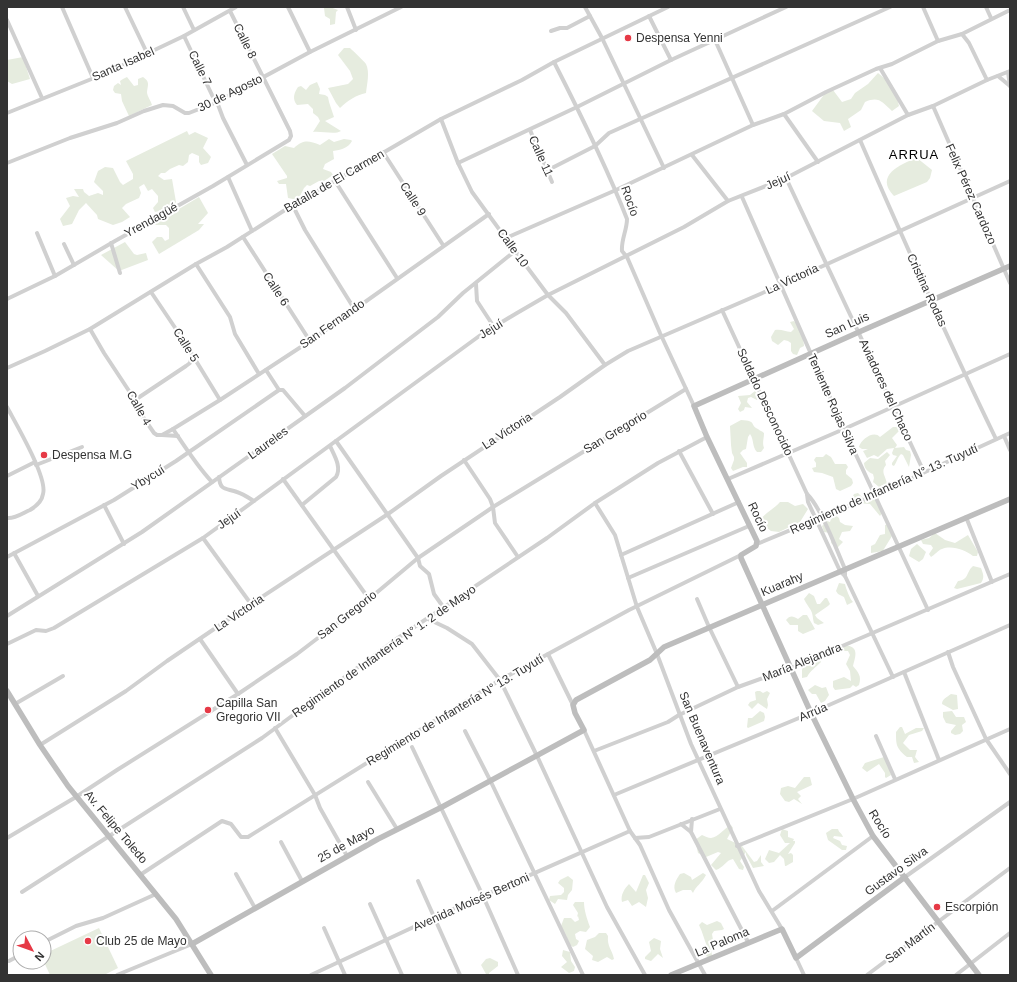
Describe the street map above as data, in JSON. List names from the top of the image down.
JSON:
{
  "streets": {
    "street": [
      "Calle 8",
      "Santa Isabel",
      "Calle 7",
      "30 de Agosto",
      "Calle 11",
      "Batalla de El Carmen",
      "Jejuí",
      "Felix Pérez Cardozo",
      "Calle 9",
      "Rocío",
      "Yrendagüé",
      "Calle 10",
      "La Victoria",
      "Calle 6",
      "Cristina Rodas",
      "San Fernando",
      "San Luis",
      "Calle 5",
      "Aviadores del Chaco",
      "Soldado Desconocido",
      "Teniente Rojas Silva",
      "Calle 4",
      "San Gregorio",
      "Laureles",
      "Ybycuí",
      "Regimiento de Infantería N° 13. Tuyutí",
      "Kuarahy",
      "Regimiento de Infantería N° 1. 2 de Mayo",
      "María Alejandra",
      "Arrúa",
      "San Buenaventura",
      "Av. Felipe Toledo",
      "25 de Mayo",
      "Gustavo Silva",
      "Avenida Moisés Bertoni",
      "La Paloma",
      "San Martín"
    ]
  },
  "crossings": [
    ["Calle 8", "Santa Isabel"],
    ["Calle 8", "30 de Agosto"],
    ["Calle 8", "Yrendagüé"],
    ["Santa Isabel", "Calle 7"],
    ["Calle 7", "30 de Agosto"],
    ["Calle 7", "Yrendagüé"],
    ["Batalla de El Carmen", "Calle 9"],
    ["Batalla de El Carmen", "Rocío"],
    ["Batalla de El Carmen", "Calle 10"],
    ["Batalla de El Carmen", "Calle 6"],
    ["Batalla de El Carmen", "Calle 5"],
    ["Batalla de El Carmen", "Calle 4"],
    ["Jejuí", "Felix Pérez Cardozo"],
    ["Jejuí", "Rocío"],
    ["Jejuí", "Calle 10"],
    ["Jejuí", "Cristina Rodas"],
    ["Jejuí", "Aviadores del Chaco"],
    ["Jejuí", "Teniente Rojas Silva"],
    ["Felix Pérez Cardozo", "La Victoria"],
    ["Felix Pérez Cardozo", "San Luis"],
    ["Calle 9", "San Fernando"],
    ["Rocío", "La Victoria"],
    ["Rocío", "San Luis"],
    ["Rocío", "San Gregorio"],
    ["Rocío", "Regimiento de Infantería N° 13. Tuyutí"],
    ["Rocío", "Kuarahy"],
    ["Rocío", "Regimiento de Infantería N° 1. 2 de Mayo"],
    ["Rocío", "María Alejandra"],
    ["Rocío", "Arrúa"],
    ["Rocío", "Gustavo Silva"],
    ["Rocío", "San Martín"],
    ["Calle 10", "La Victoria"],
    ["Calle 10", "San Fernando"],
    ["Calle 10", "Laureles"],
    ["La Victoria", "Cristina Rodas"],
    ["La Victoria", "Aviadores del Chaco"],
    ["La Victoria", "Soldado Desconocido"],
    ["La Victoria", "Teniente Rojas Silva"],
    ["La Victoria", "Av. Felipe Toledo"],
    ["Calle 6", "San Fernando"],
    ["Cristina Rodas", "San Luis"],
    ["Cristina Rodas", "Regimiento de Infantería N° 13. Tuyutí"],
    ["San Fernando", "Calle 5"],
    ["San Fernando", "Calle 4"],
    ["San Luis", "Aviadores del Chaco"],
    ["San Luis", "Soldado Desconocido"],
    ["San Luis", "Teniente Rojas Silva"],
    ["Aviadores del Chaco", "Regimiento de Infantería N° 13. Tuyutí"],
    ["Soldado Desconocido", "Regimiento de Infantería N° 13. Tuyutí"],
    ["Soldado Desconocido", "Kuarahy"],
    ["Soldado Desconocido", "María Alejandra"],
    ["Soldado Desconocido", "Arrúa"],
    ["Teniente Rojas Silva", "Regimiento de Infantería N° 13. Tuyutí"],
    ["Teniente Rojas Silva", "Kuarahy"],
    ["Teniente Rojas Silva", "María Alejandra"],
    ["San Gregorio", "Av. Felipe Toledo"],
    ["Regimiento de Infantería N° 13. Tuyutí", "San Buenaventura"],
    ["Regimiento de Infantería N° 13. Tuyutí", "Av. Felipe Toledo"],
    ["Kuarahy", "San Buenaventura"],
    ["Regimiento de Infantería N° 1. 2 de Mayo", "San Buenaventura"],
    ["Regimiento de Infantería N° 1. 2 de Mayo", "Av. Felipe Toledo"],
    ["María Alejandra", "San Buenaventura"],
    ["Arrúa", "San Buenaventura"],
    ["San Buenaventura", "Gustavo Silva"],
    ["San Buenaventura", "La Paloma"],
    ["Av. Felipe Toledo", "25 de Mayo"]
  ],
  "districts": ["ARRUA"],
  "places": [
    "Despensa Yenni",
    "Despensa M.G",
    "Capilla San Gregorio VII",
    "Escorpión",
    "Club 25 de Mayo"
  ],
  "north": "bottom right"
}
